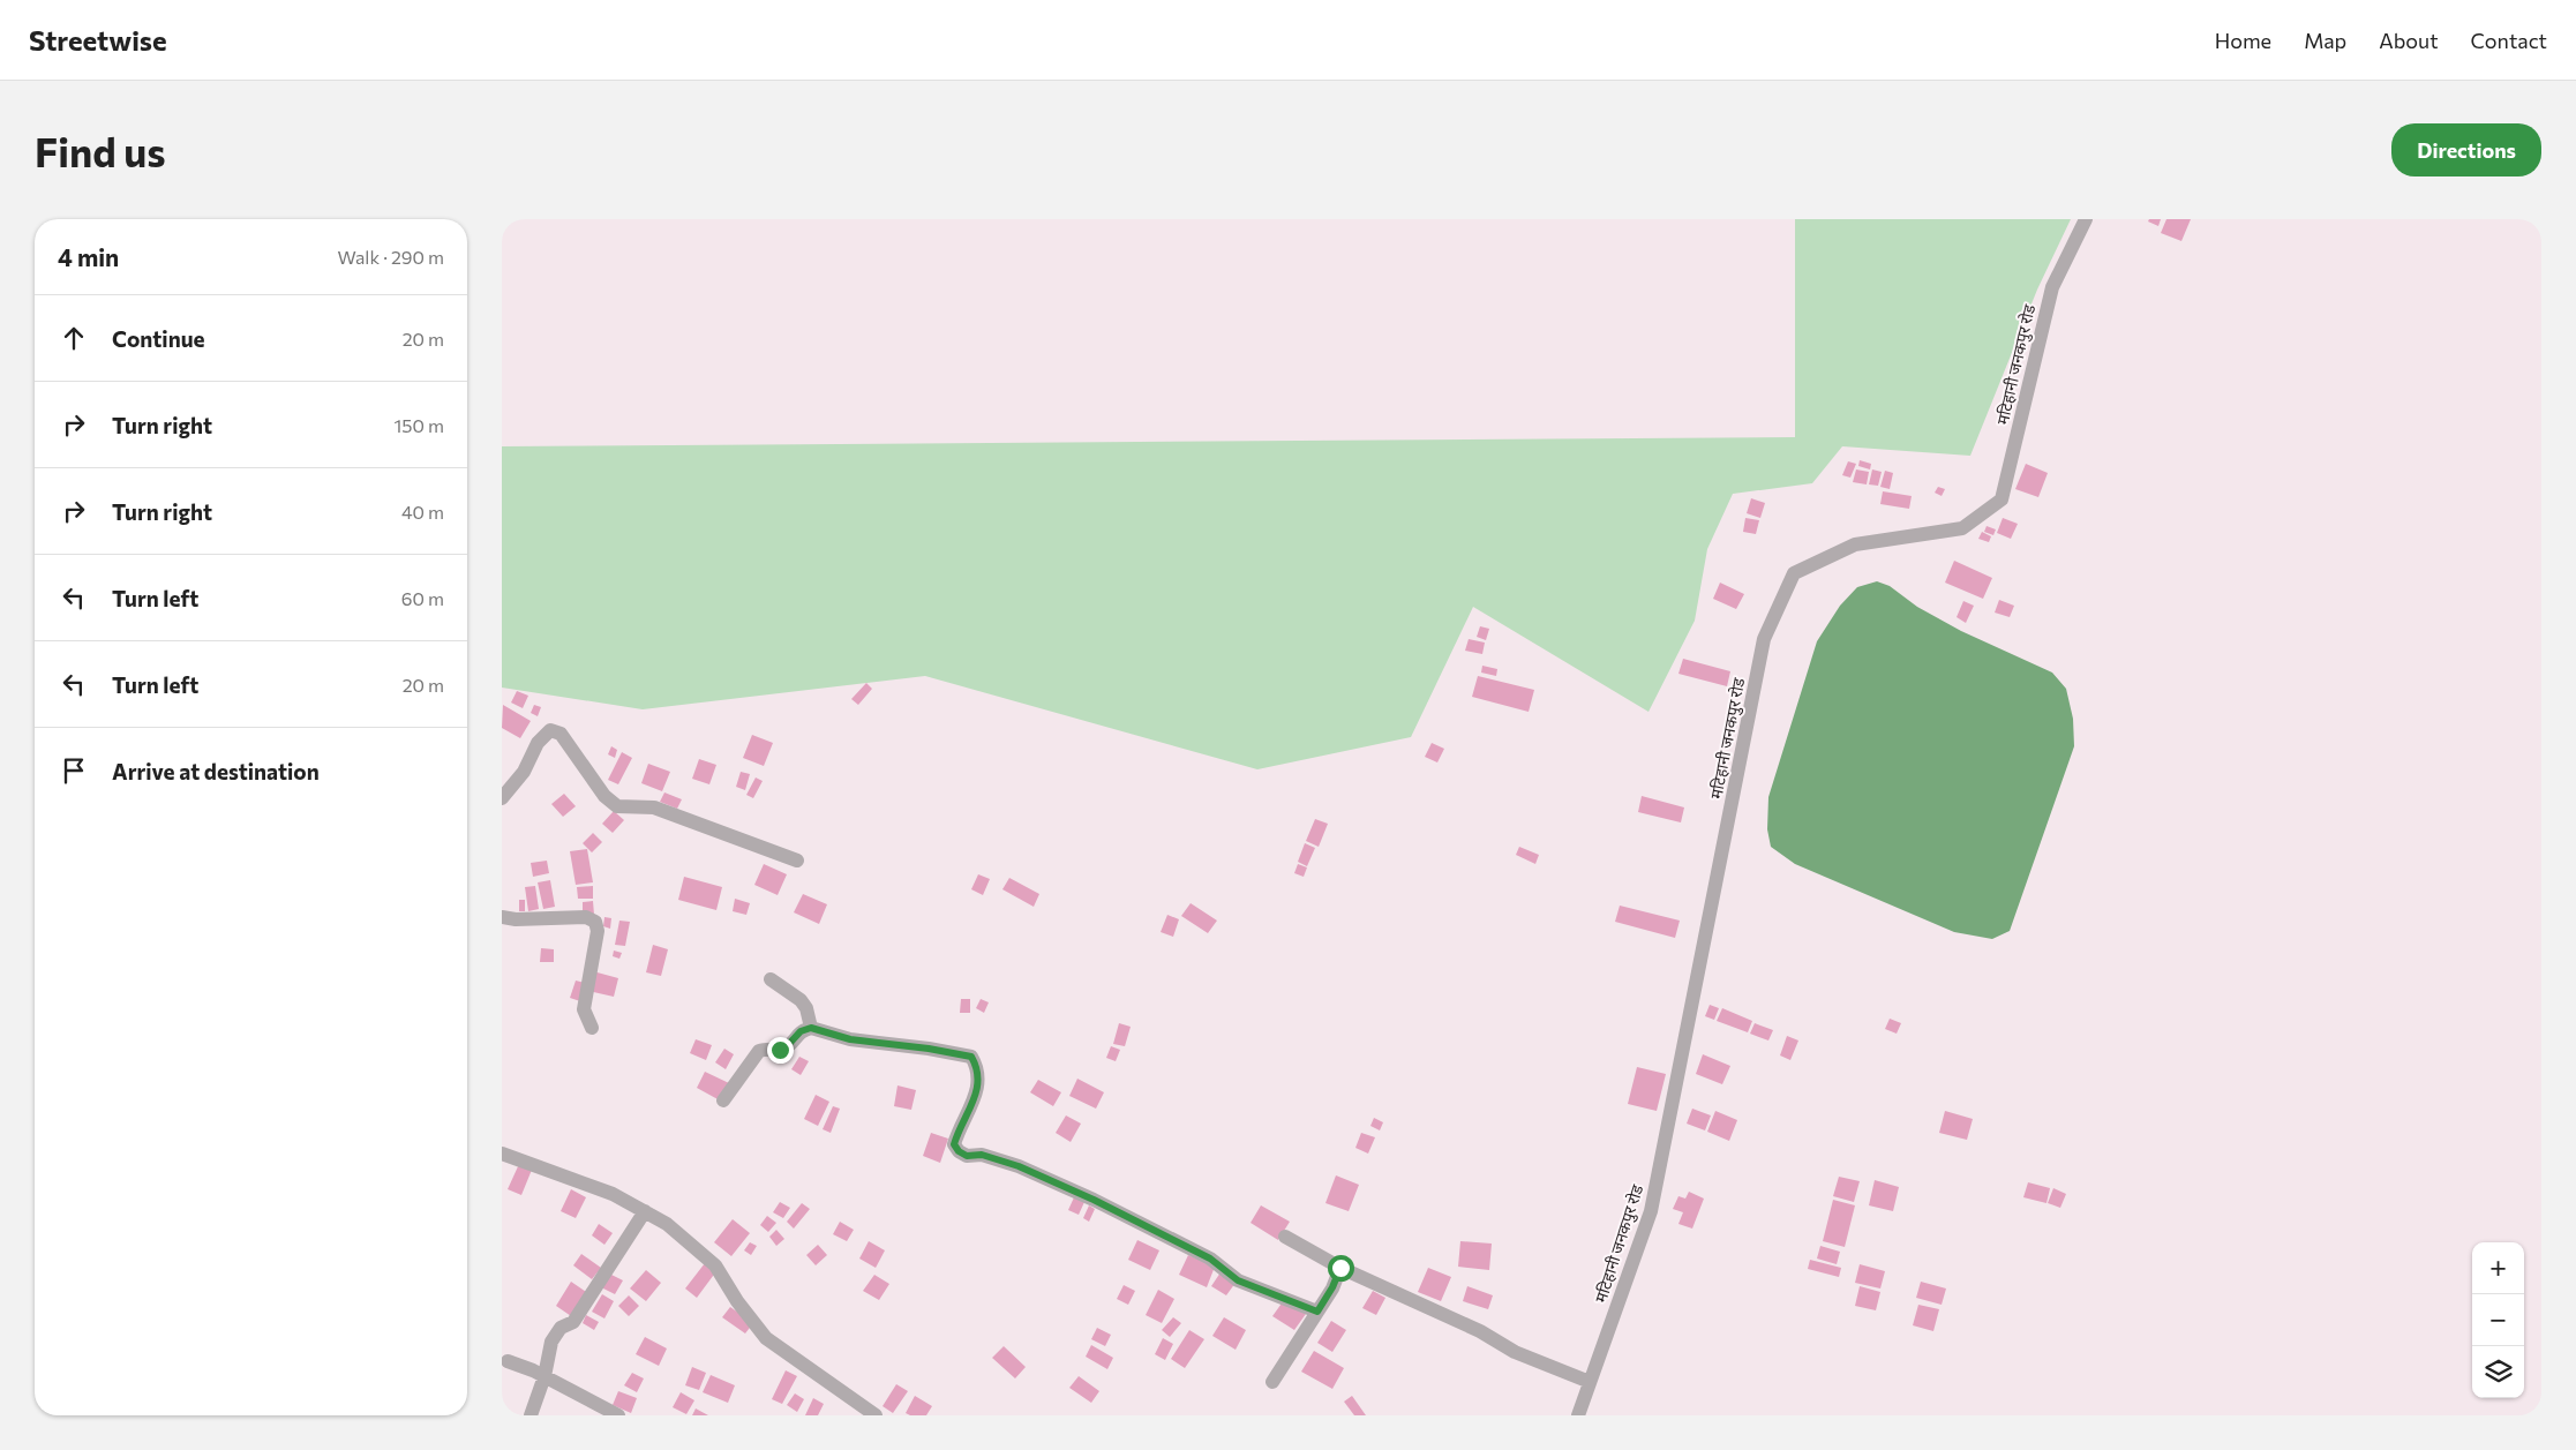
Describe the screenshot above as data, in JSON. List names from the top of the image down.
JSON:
{
  "streets": {
    "street": ["मटिहानी जनकपुर रोड"]
  },
  "page": {
    "header": "Streetwise",
    "nav": [
      "Home",
      "Map",
      "About",
      "Contact"
    ],
    "buttons": "Directions",
    "title": "Find us",
    "heading": ["4 min", "Walk · 290 m"],
    "list": [
      ["Continue", "20 m"],
      ["Turn right", "150 m"],
      ["Turn right", "40 m"],
      ["Turn left", "60 m"],
      ["Turn left", "20 m"],
      "Arrive at destination"
    ],
    "map_buttons": ["+", "−"]
  }
}
